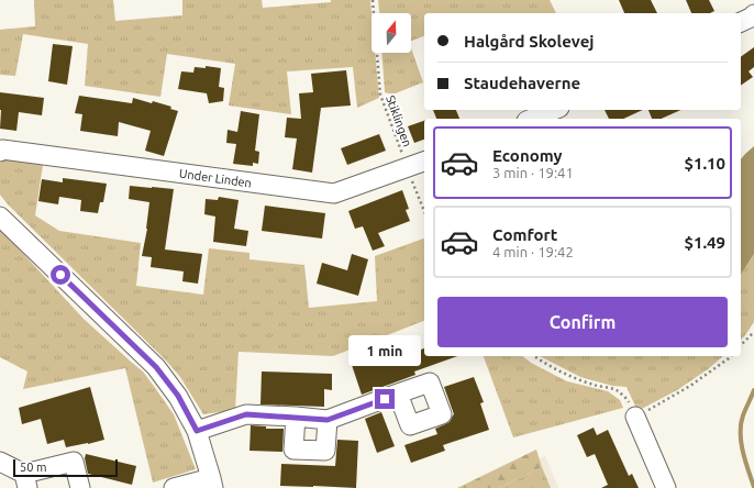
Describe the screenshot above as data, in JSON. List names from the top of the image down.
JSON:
{
  "streets": {
    "street": ["Under Linden"],
    "path": ["Stiklingen"]
  },
  "crossings": [
    ["Stiklingen", "Under Linden"]
  ],
  "scale_bar": "50 m",
  "north": "top",
  "page": {
    "banner": ["Halgård Skolevej", "Staudehaverne"],
    "list": [
      {
        "name": "Economy",
        "note": "3 min · 19:41",
        "value": "$1.10"
      },
      {
        "name": "Comfort",
        "note": "4 min · 19:42",
        "value": "$1.49"
      }
    ],
    "buttons": "Confirm",
    "bubble": "1 min",
    "scale": "50 m"
  }
}
